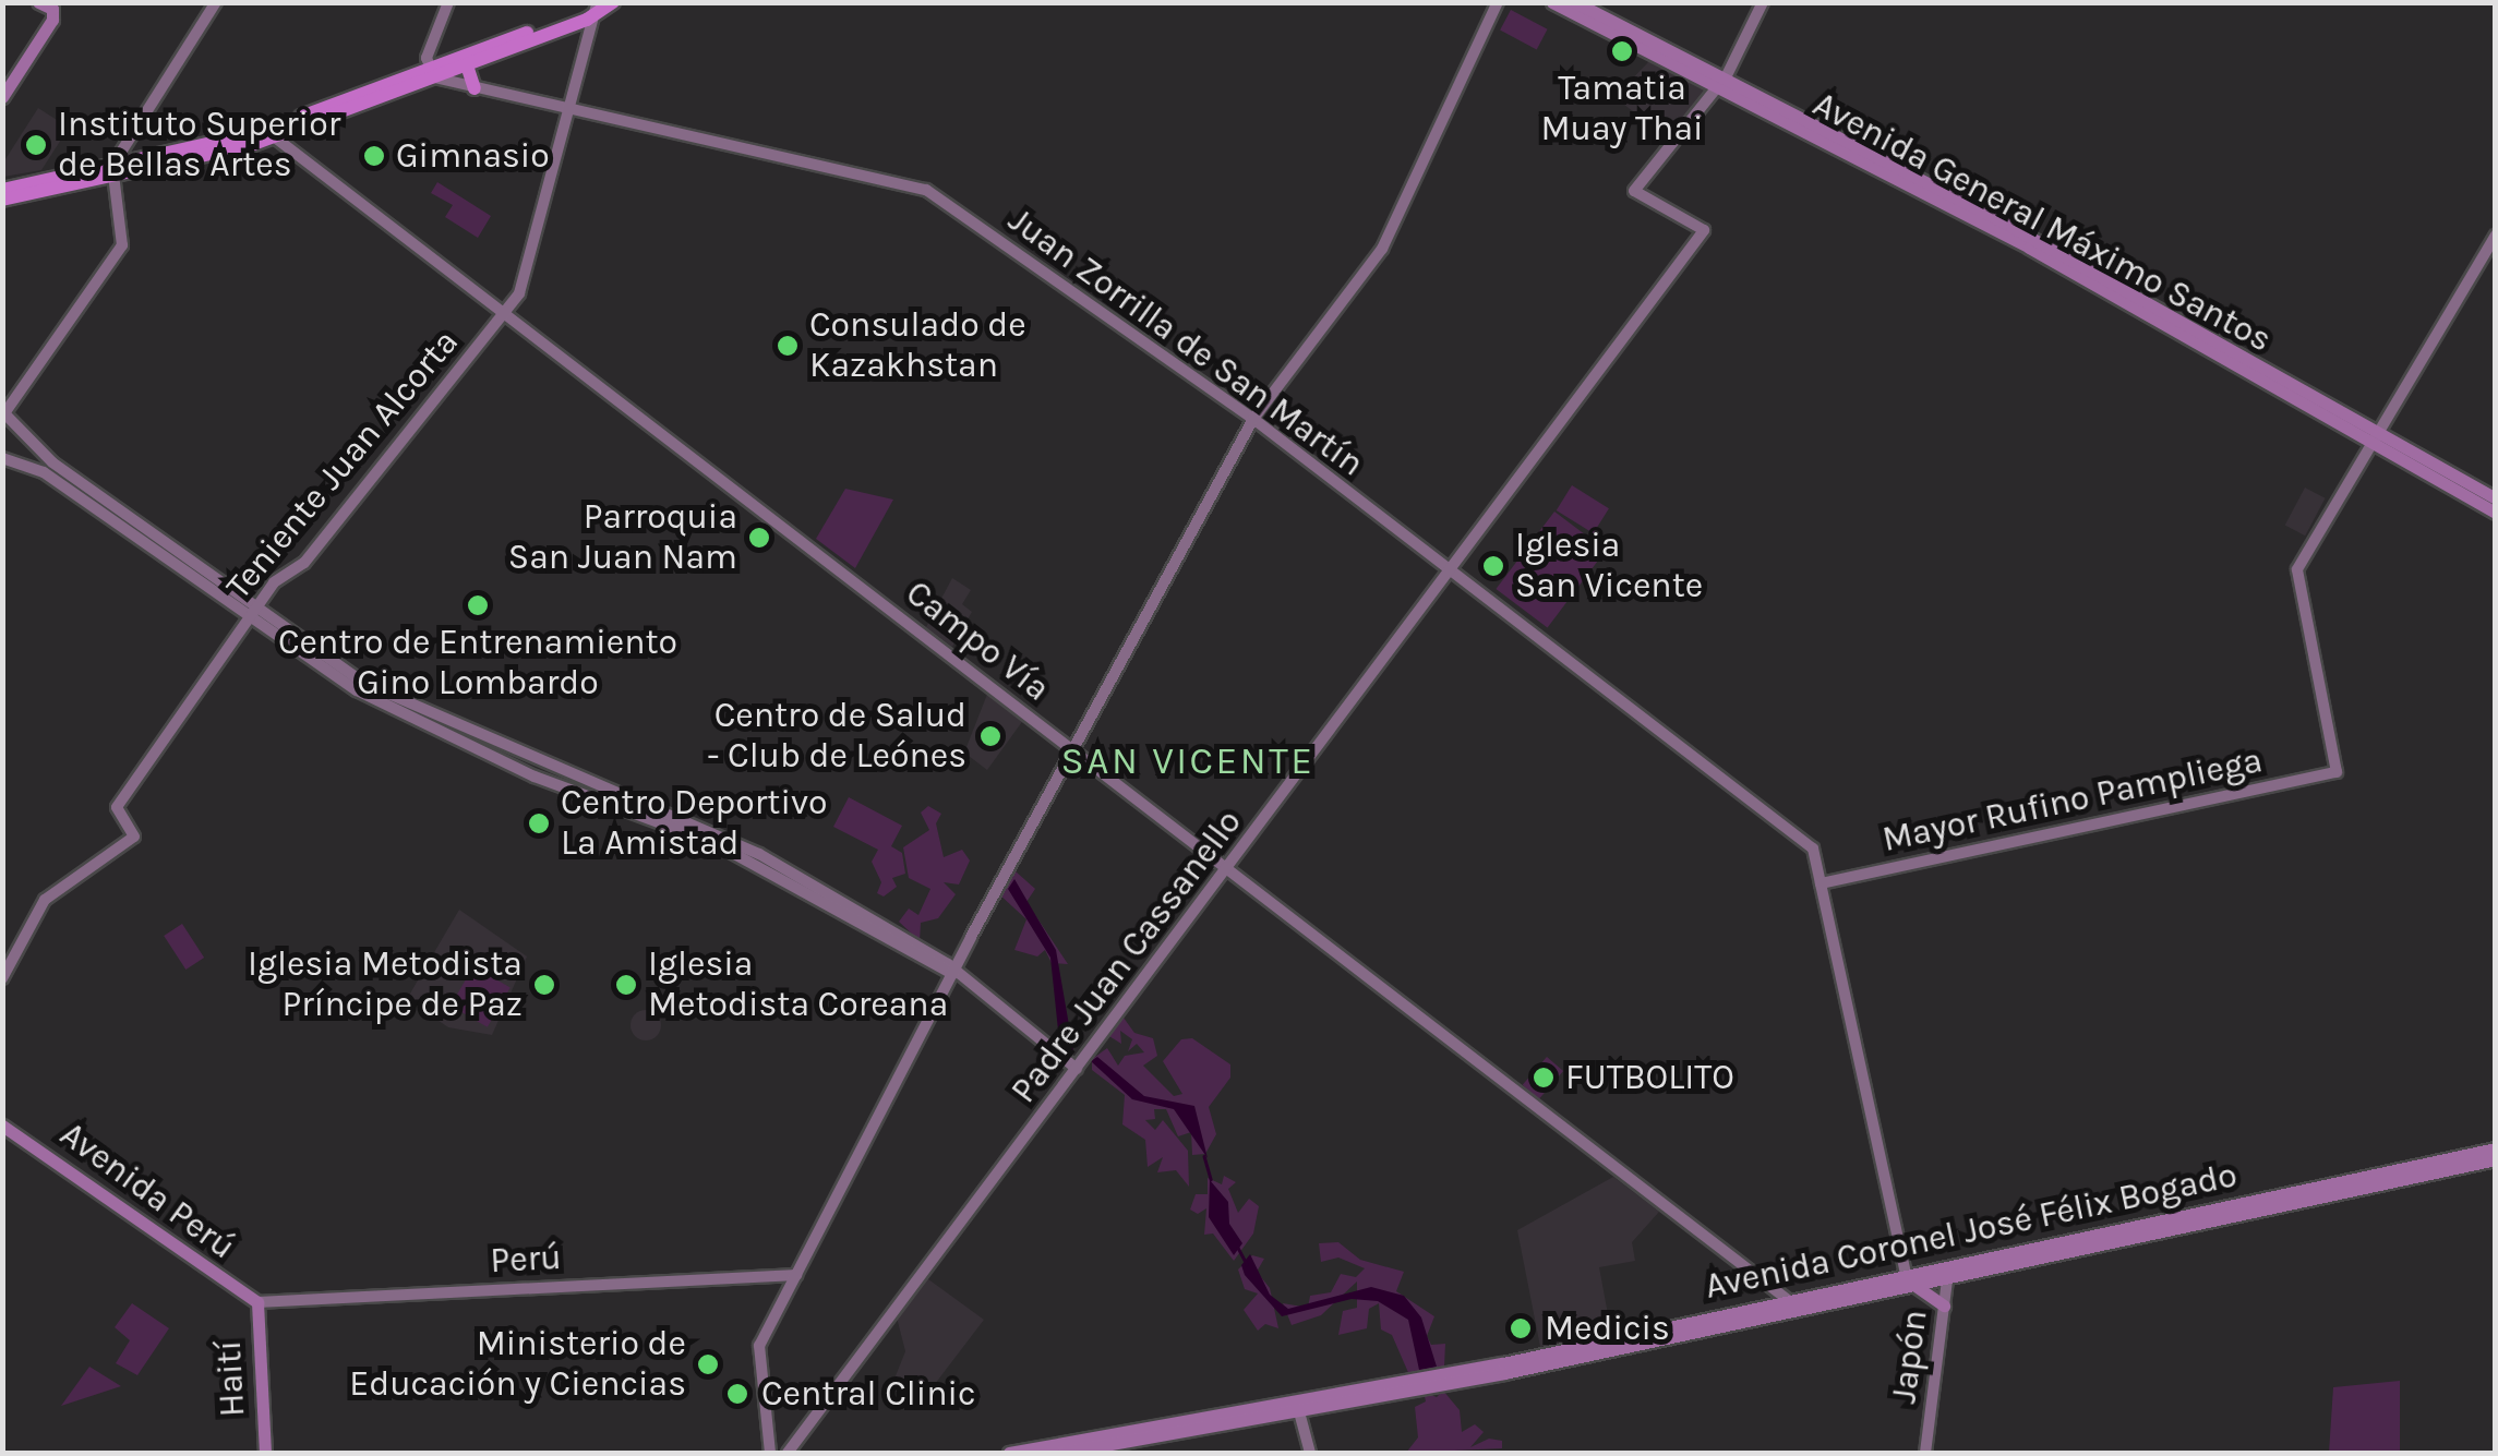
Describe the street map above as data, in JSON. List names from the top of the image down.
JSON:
{
  "streets": {
    "main road": [
      "Avenida General Máximo Santos",
      "Avenida Perú",
      "Avenida Coronel José Félix Bogado",
      "Haití"
    ],
    "street": [
      "Juan Zorrilla de San Martín",
      "Teniente Juan Alcorta",
      "Campo Vía",
      "Mayor Rufino Pampliega",
      "Padre Juan Cassanello",
      "Perú",
      "Japón"
    ]
  },
  "crossings": [
    ["Avenida General Máximo Santos", "Mayor Rufino Pampliega"],
    ["Avenida General Máximo Santos", "Padre Juan Cassanello"],
    ["Juan Zorrilla de San Martín", "Teniente Juan Alcorta"],
    ["Juan Zorrilla de San Martín", "Mayor Rufino Pampliega"],
    ["Juan Zorrilla de San Martín", "Padre Juan Cassanello"],
    ["Teniente Juan Alcorta", "Campo Vía"],
    ["Campo Vía", "Padre Juan Cassanello"],
    ["Campo Vía", "Avenida Coronel José Félix Bogado"],
    ["Avenida Perú", "Perú"],
    ["Avenida Perú", "Haití"],
    ["Avenida Coronel José Félix Bogado", "Japón"],
    ["Perú", "Haití"]
  ],
  "districts": ["SAN VICENTE"],
  "places": [
    "Tamatia Muay Thai",
    "Instituto Superior de Bellas Artes",
    "Gimnasio",
    "Consulado de Kazakhstan",
    "Parroquia San Juan Nam",
    "Iglesia San Vicente",
    "Centro de Entrenamiento Gino Lombardo",
    "Centro de Salud - Club de Leónes",
    "Centro Deportivo La Amistad",
    "Iglesia Metodista Príncipe de Paz",
    "Iglesia Metodista Coreana",
    "FUTBOLITO",
    "Medicis",
    "Ministerio de Educación y Ciencias",
    "Central Clinic"
  ]
}
